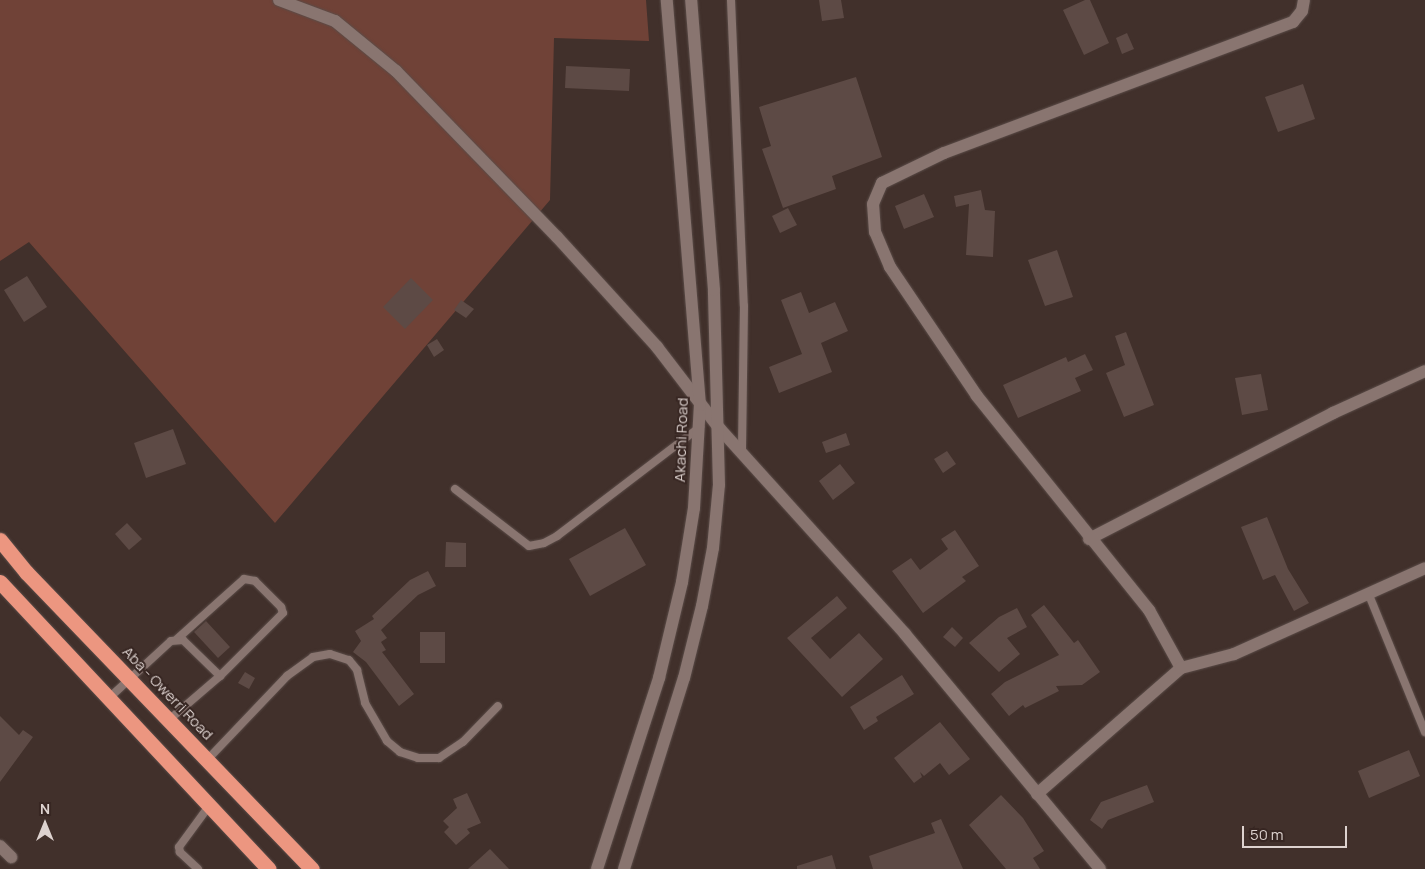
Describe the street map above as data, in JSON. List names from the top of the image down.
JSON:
{
  "streets": {
    "highway": ["Aba - Owerri Road"],
    "street": ["Akachi Road"]
  },
  "scale_bar": "50 m",
  "north": "top"
}
